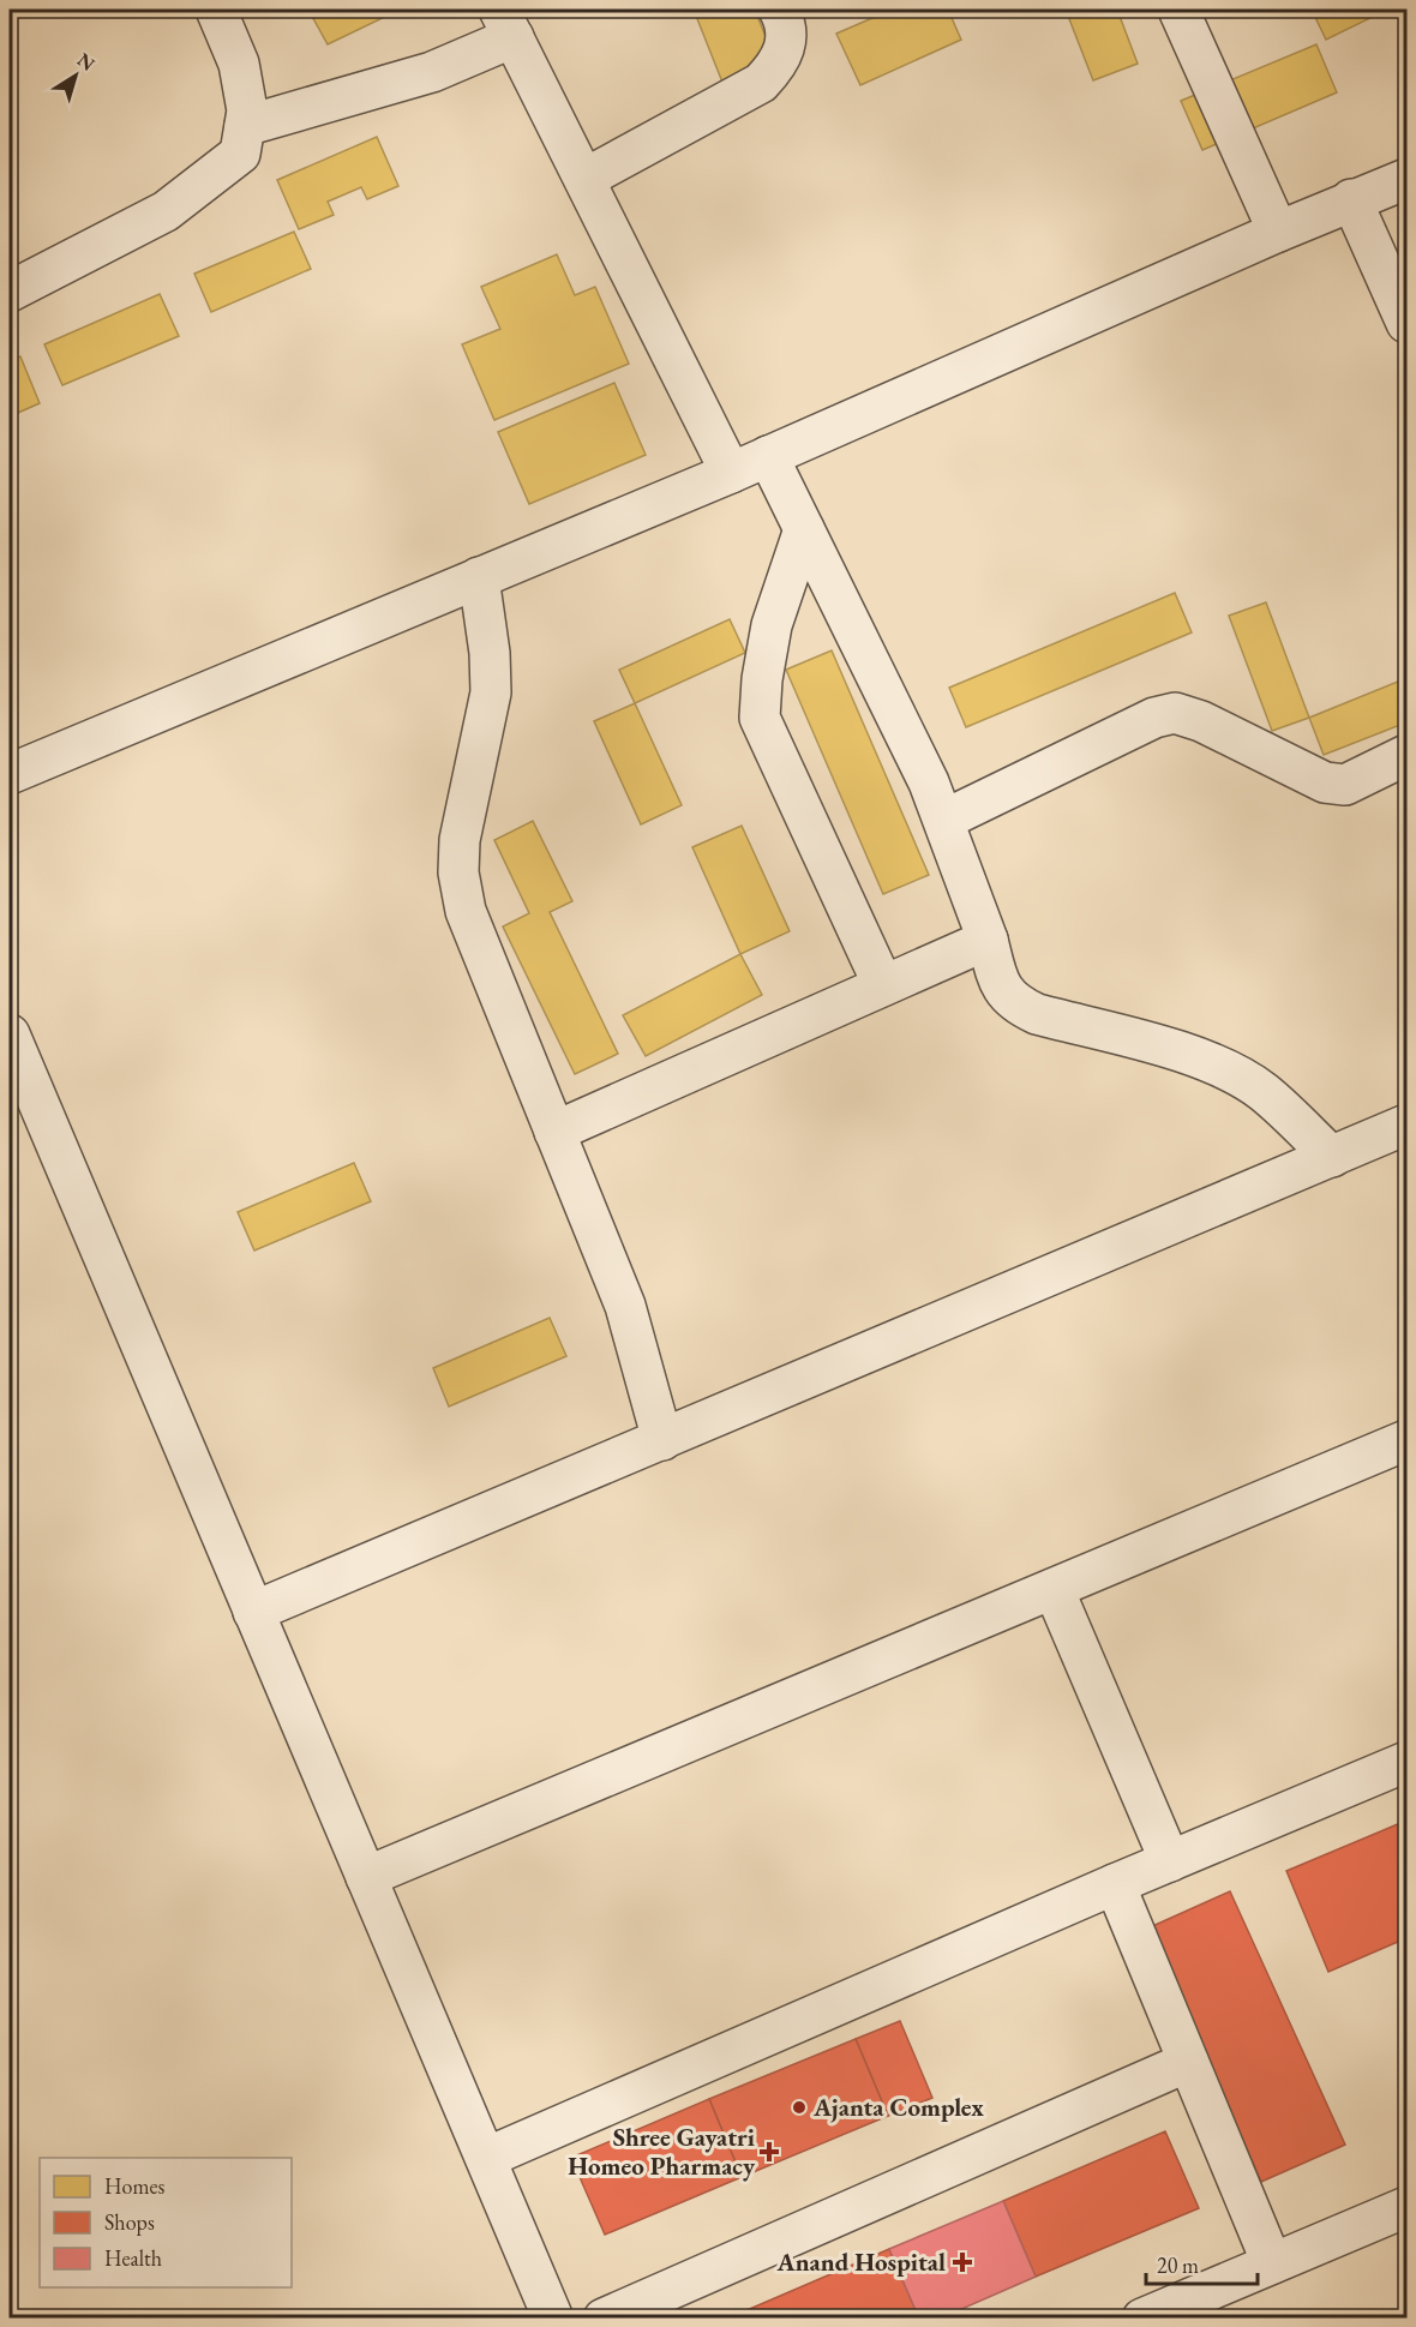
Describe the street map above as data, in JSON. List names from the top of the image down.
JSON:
{
  "places": {
    "other": ["Ajanta Complex"],
    "health": ["Shree Gayatri Homeo Pharmacy", "Anand Hospital"]
  },
  "legend": ["Homes", "Shops", "Health"],
  "scale_bar": "20 m",
  "north": "top right"
}
